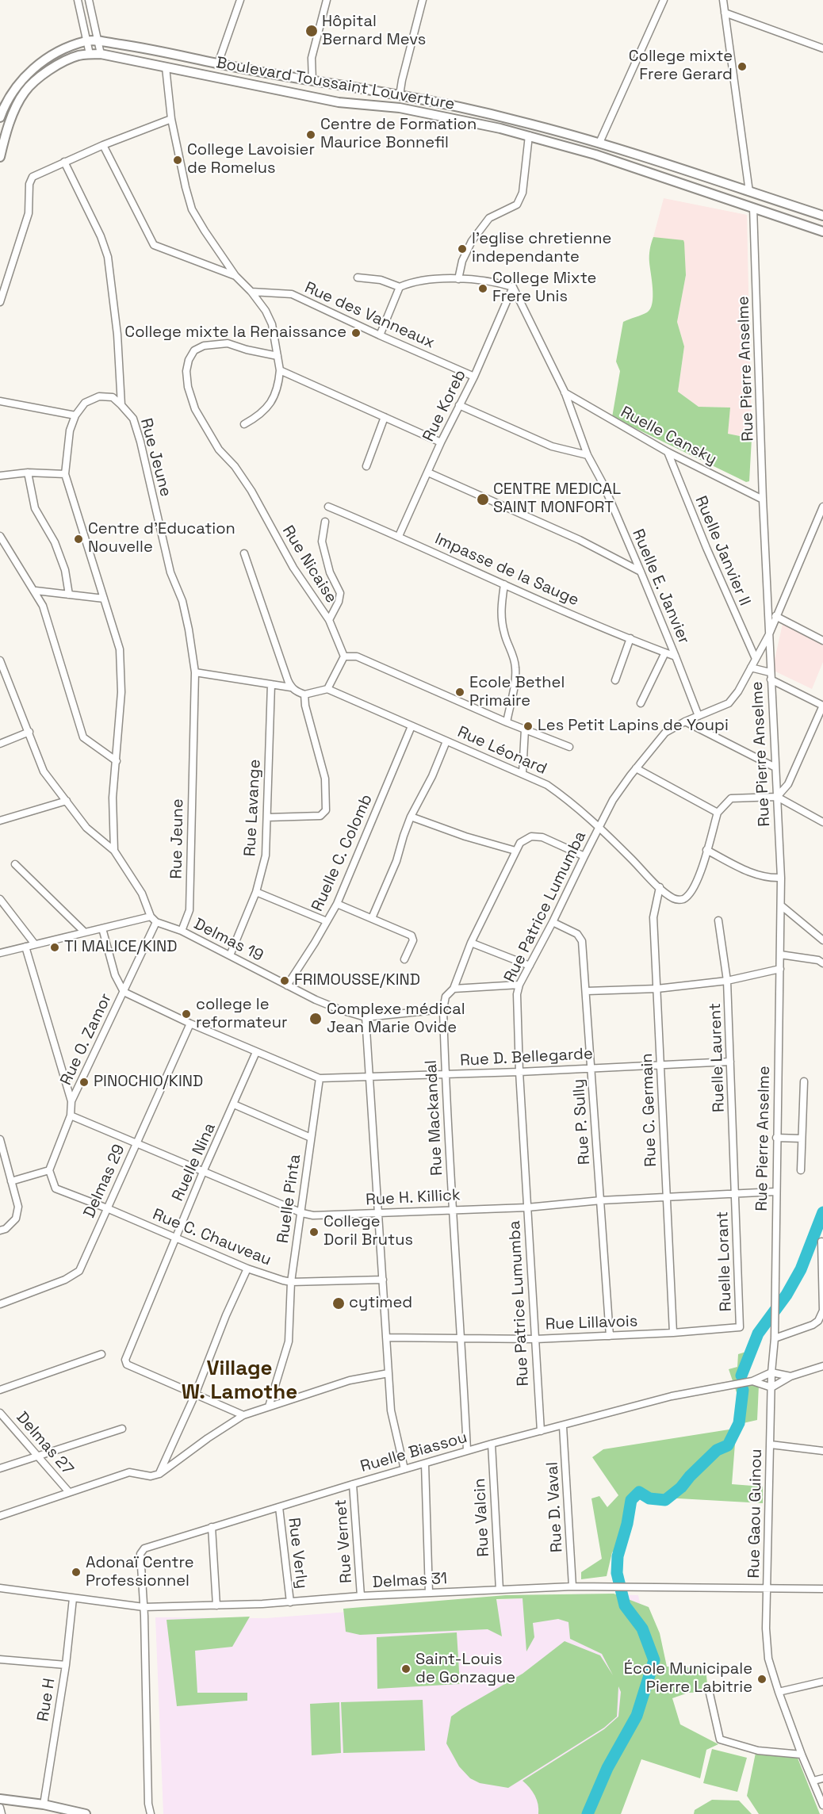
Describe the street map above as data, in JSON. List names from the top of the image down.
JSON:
{
  "streets": {
    "main road": ["Boulevard Toussaint Louverture"],
    "street": [
      "Rue des Vanneaux",
      "Rue Pierre Anselme",
      "Rue Koreb",
      "Ruelle Cansky",
      "Rue Jeune",
      "Ruelle Janvier II",
      "Rue Nicaise",
      "Impasse de la Sauge",
      "Ruelle E. Janvier",
      "Rue Léonard",
      "Rue Lavange",
      "Ruelle C. Colomb",
      "Rue Patrice Lumumba",
      "Delmas 19",
      "Rue O. Zamor",
      "Rue D. Bellegarde",
      "Ruelle Laurent",
      "Rue C. Germain",
      "Rue Mackandal",
      "Rue P. Sully",
      "Ruelle Nina",
      "Delmas 29",
      "Rue H. Killick",
      "Ruelle Pinta",
      "Rue C. Chauveau",
      "Ruelle Lorant",
      "Rue Lillavois",
      "Delmas 27",
      "Ruelle Biassou",
      "Rue D. Vaval",
      "Rue Gaou Guinou",
      "Rue Valcin",
      "Rue Vernet",
      "Rue Verly",
      "Delmas 31",
      "Rue H"
    ]
  },
  "crossings": [
    ["Boulevard Toussaint Louverture", "Rue Pierre Anselme"],
    ["Rue des Vanneaux", "Rue Koreb"],
    ["Rue Pierre Anselme", "Ruelle Cansky"],
    ["Rue Pierre Anselme", "Rue Patrice Lumumba"],
    ["Rue Pierre Anselme", "Rue H. Killick"],
    ["Rue Pierre Anselme", "Rue Gaou Guinou"],
    ["Rue Koreb", "Impasse de la Sauge"],
    ["Rue Koreb", "Ruelle E. Janvier"],
    ["Ruelle Cansky", "Ruelle Janvier II"],
    ["Ruelle Cansky", "Ruelle E. Janvier"],
    ["Rue Jeune", "Delmas 19"],
    ["Ruelle Janvier II", "Rue Patrice Lumumba"],
    ["Impasse de la Sauge", "Ruelle E. Janvier"],
    ["Ruelle E. Janvier", "Rue Patrice Lumumba"],
    ["Rue Léonard", "Ruelle C. Colomb"],
    ["Rue Léonard", "Rue Patrice Lumumba"],
    ["Rue Léonard", "Rue C. Germain"],
    ["Rue Lavange", "Delmas 19"],
    ["Ruelle C. Colomb", "Delmas 19"],
    ["Rue Patrice Lumumba", "Rue D. Bellegarde"],
    ["Rue Patrice Lumumba", "Rue Mackandal"],
    ["Rue Patrice Lumumba", "Rue P. Sully"],
    ["Rue Patrice Lumumba", "Rue H. Killick"],
    ["Rue Patrice Lumumba", "Rue Lillavois"],
    ["Rue Patrice Lumumba", "Ruelle Biassou"],
    ["Delmas 19", "Rue O. Zamor"],
    ["Delmas 19", "Rue Mackandal"],
    ["Rue O. Zamor", "Rue D. Bellegarde"],
    ["Rue O. Zamor", "Rue H. Killick"],
    ["Rue O. Zamor", "Rue C. Chauveau"],
    ["Rue D. Bellegarde", "Ruelle Laurent"],
    ["Rue D. Bellegarde", "Rue C. Germain"],
    ["Rue D. Bellegarde", "Rue Mackandal"],
    ["Rue D. Bellegarde", "Rue P. Sully"],
    ["Rue D. Bellegarde", "Ruelle Nina"],
    ["Rue D. Bellegarde", "Delmas 29"],
    ["Rue D. Bellegarde", "Ruelle Pinta"],
    ["Ruelle Laurent", "Rue H. Killick"],
    ["Ruelle Laurent", "Ruelle Lorant"],
    ["Rue C. Germain", "Rue H. Killick"],
    ["Rue C. Germain", "Rue Lillavois"],
    ["Rue Mackandal", "Rue H. Killick"],
    ["Rue Mackandal", "Rue Lillavois"],
    ["Rue Mackandal", "Ruelle Biassou"],
    ["Rue P. Sully", "Rue H. Killick"],
    ["Rue P. Sully", "Rue Lillavois"],
    ["Ruelle Nina", "Rue H. Killick"],
    ["Ruelle Nina", "Rue C. Chauveau"],
    ["Delmas 29", "Rue H. Killick"],
    ["Delmas 29", "Rue C. Chauveau"],
    ["Rue H. Killick", "Ruelle Pinta"],
    ["Rue H. Killick", "Ruelle Lorant"],
    ["Ruelle Pinta", "Rue C. Chauveau"],
    ["Ruelle Lorant", "Rue Lillavois"],
    ["Ruelle Biassou", "Rue D. Vaval"],
    ["Ruelle Biassou", "Rue Valcin"],
    ["Ruelle Biassou", "Rue Vernet"],
    ["Ruelle Biassou", "Rue Verly"],
    ["Ruelle Biassou", "Delmas 31"],
    ["Rue D. Vaval", "Delmas 31"],
    ["Rue Gaou Guinou", "Delmas 31"],
    ["Rue Valcin", "Delmas 31"],
    ["Rue Vernet", "Delmas 31"],
    ["Rue Verly", "Delmas 31"],
    ["Delmas 31", "Rue H"]
  ],
  "districts": ["Village W. Lamothe"],
  "places": [
    "Hôpital Bernard Mevs",
    "College mixte Frere Gerard",
    "Centre de Formation Maurice Bonnefil",
    "College Lavoisier de Romelus",
    "l'eglise chretienne independante",
    "College Mixte Frere Unis",
    "College mixte la Renaissance",
    "CENTRE MEDICAL SAINT MONFORT",
    "Centre d'Education Nouvelle",
    "Ecole Bethel Primaire",
    "Les Petit Lapins de Youpi",
    "TI MALICE/KIND",
    "FRIMOUSSE/KIND",
    "college le reformateur",
    "Complexe médical Jean Marie Ovide",
    "PINOCHIO/KIND",
    "College Doril Brutus",
    "cytimed",
    "Adonaï Centre Professionnel",
    "Saint-Louis de Gonzague",
    "École Municipale Pierre Labitrie"
  ]
}
